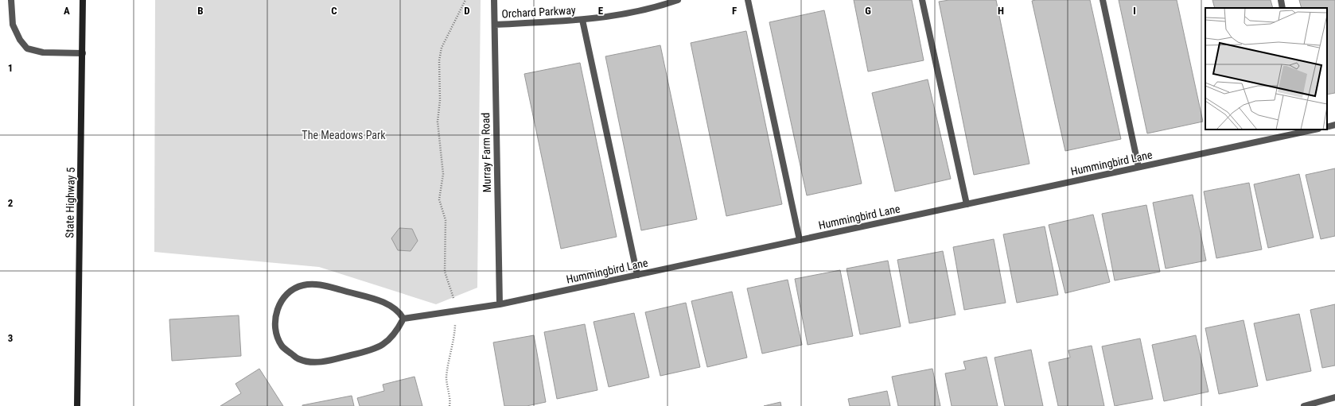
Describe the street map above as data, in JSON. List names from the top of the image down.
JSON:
{
  "streets": {
    "main road": ["State Highway 5"],
    "street": ["Orchard Parkway", "Murray Farm Road", "Hummingbird Lane"]
  },
  "crossings": [
    ["Orchard Parkway", "Murray Farm Road"],
    ["Murray Farm Road", "Hummingbird Lane"]
  ],
  "parks": ["The Meadows Park"],
  "grid": {
    "columns": [
      "A",
      "B",
      "C",
      "D",
      "E",
      "F",
      "G",
      "H",
      "I"
    ],
    "rows": ["1", "2", "3"]
  }
}
